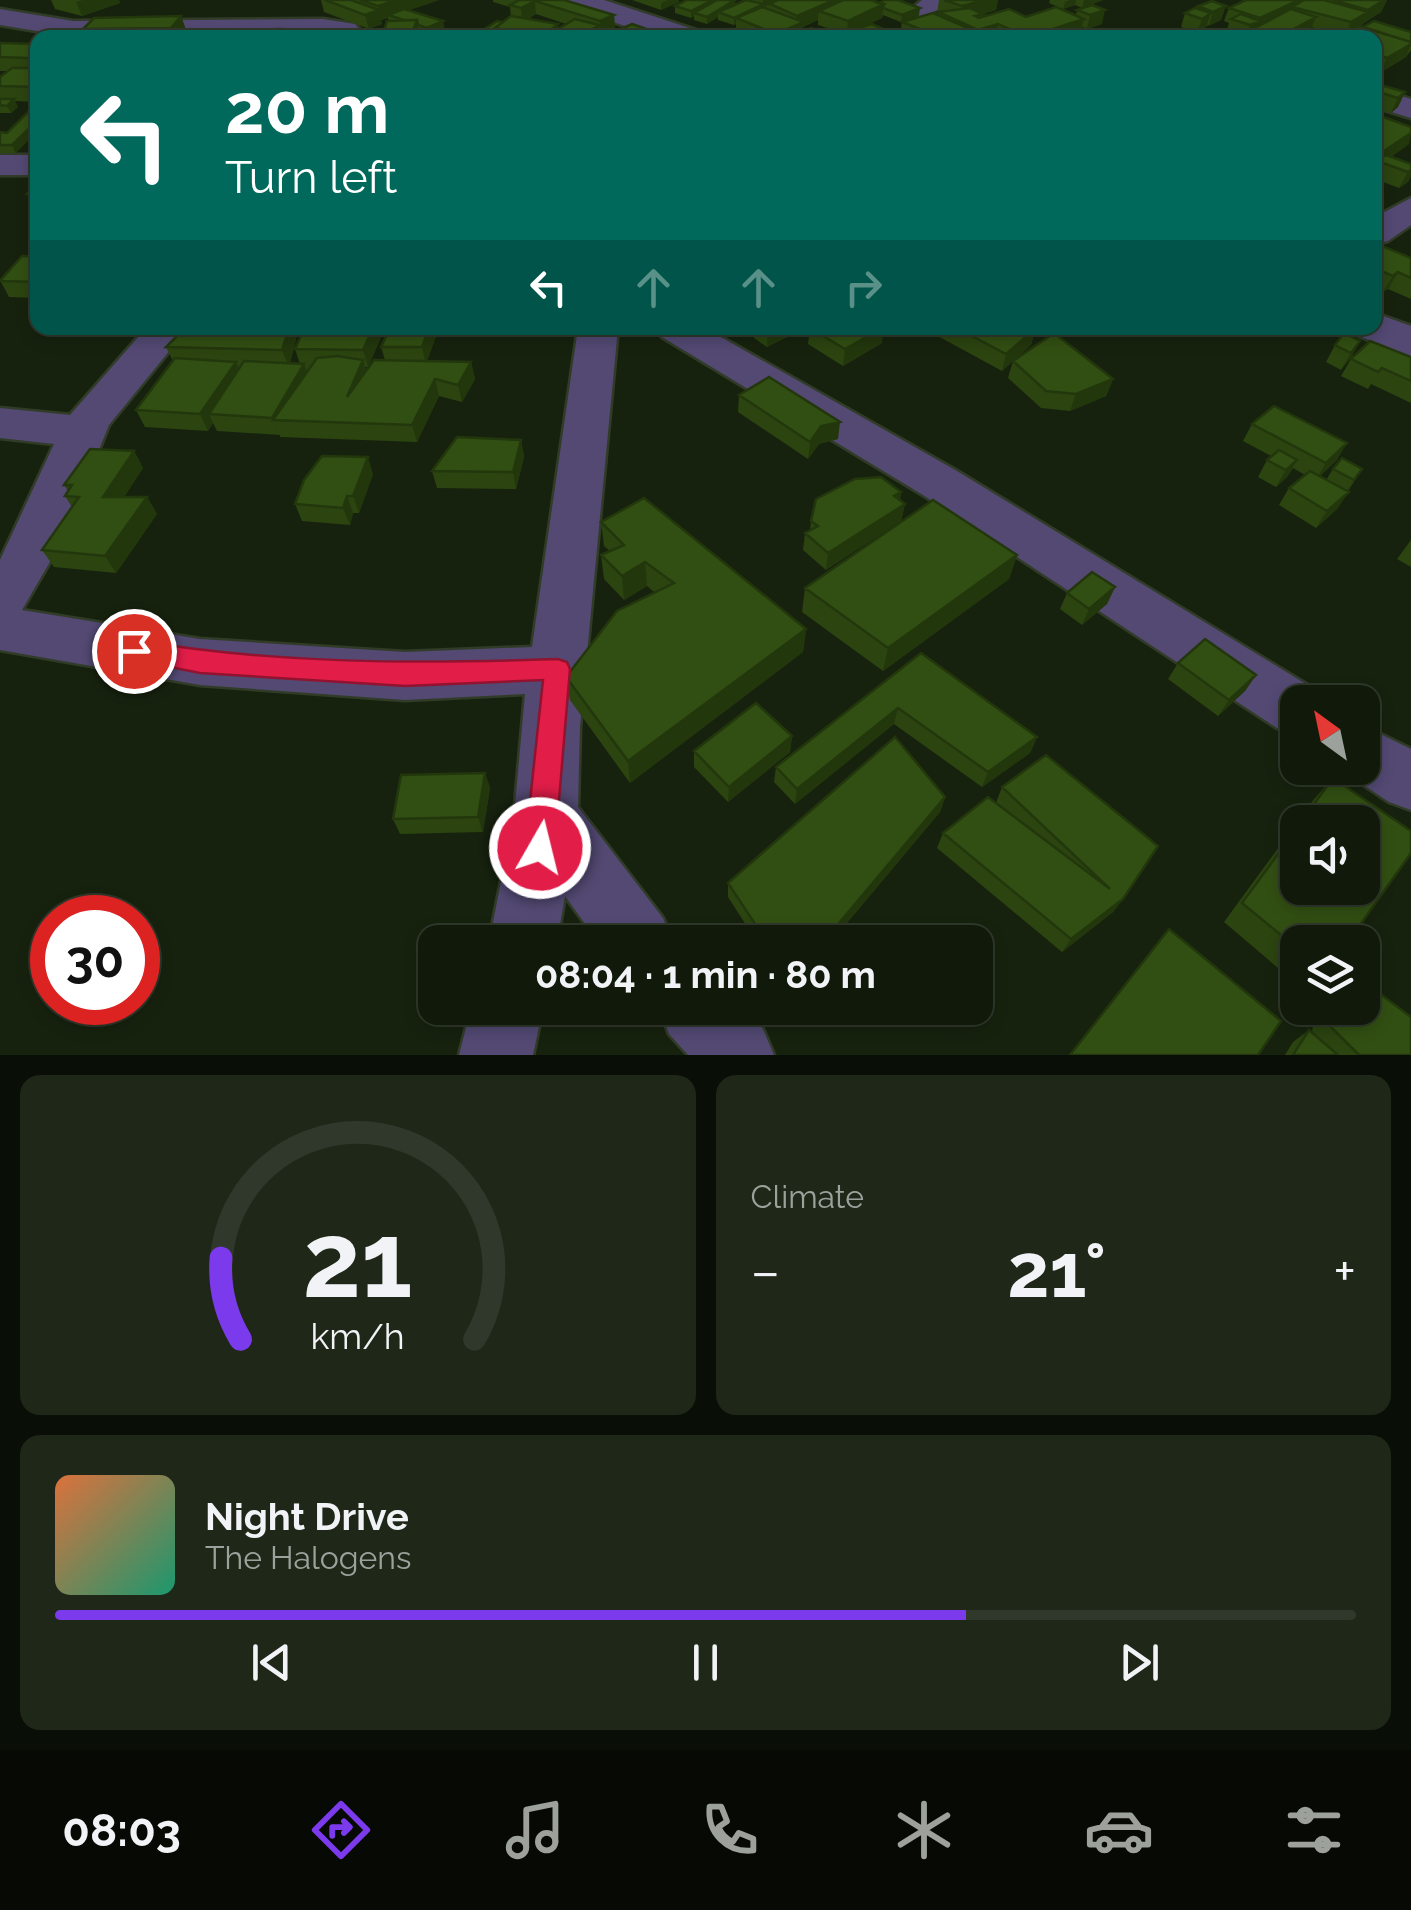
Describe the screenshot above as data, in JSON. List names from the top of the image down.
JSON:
{
  "north": "top left",
  "page": {
    "turn": ["20 m", "Turn left"],
    "limit": "30",
    "trip": "08:04 · 1 min · 80 m",
    "tile": "Climate",
    "heat": ["−", "21°", "+"],
    "song": ["Night Drive", "The Halogens"],
    "tabs": "08:03",
    "gauge": ["21", "km/h"]
  }
}
